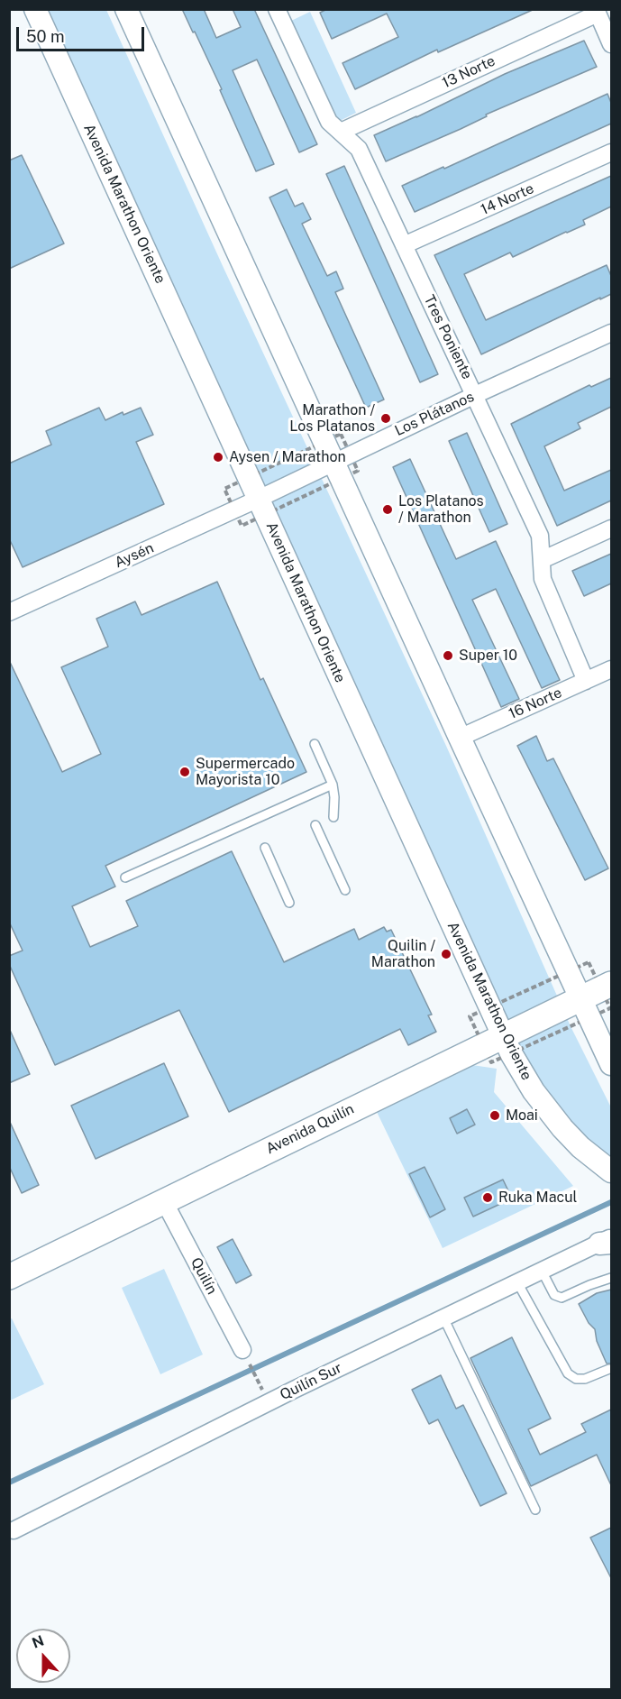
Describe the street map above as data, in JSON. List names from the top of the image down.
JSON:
{
  "streets": {
    "main road": ["Avenida Marathon Oriente", "Avenida Quilín"],
    "street": [
      "13 Norte",
      "14 Norte",
      "Tres Poniente",
      "Los Plátanos",
      "Aysén",
      "16 Norte",
      "Quilín",
      "Quilín Sur"
    ]
  },
  "crossings": [
    ["13 Norte", "Tres Poniente"],
    ["14 Norte", "Tres Poniente"],
    ["Avenida Marathon Oriente", "Los Plátanos"],
    ["Avenida Marathon Oriente", "Aysén"],
    ["Avenida Marathon Oriente", "Avenida Quilín"],
    ["Tres Poniente", "Los Plátanos"],
    ["Tres Poniente", "16 Norte"],
    ["Los Plátanos", "Aysén"],
    ["Avenida Quilín", "Quilín"]
  ],
  "places": [
    "Marathon / Los Platanos",
    "Aysen / Marathon",
    "Los Platanos / Marathon",
    "Super 10",
    "Supermercado Mayorista 10",
    "Quilin / Marathon",
    "Moai",
    "Ruka Macul"
  ],
  "scale_bar": "50 m",
  "north": "top"
}
